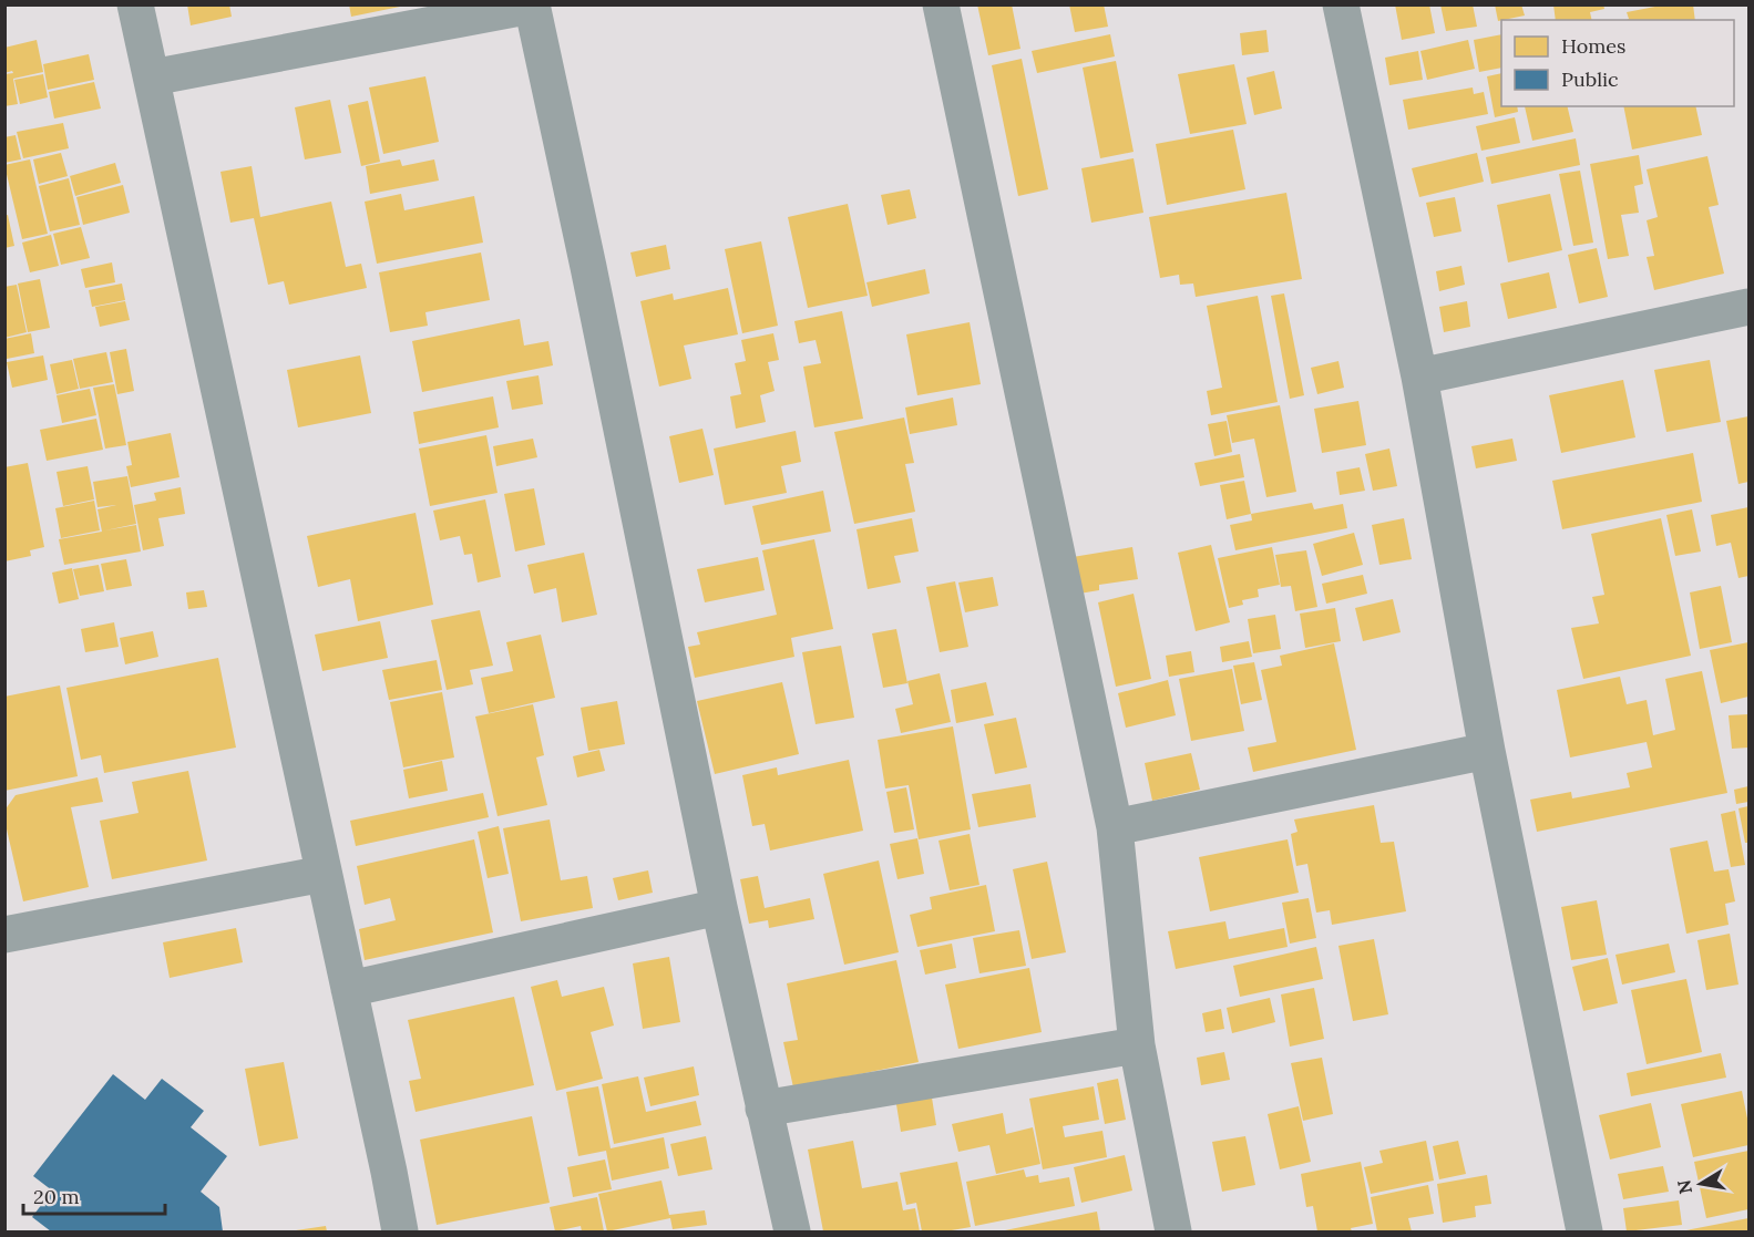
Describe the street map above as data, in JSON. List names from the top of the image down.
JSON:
{
  "legend": ["Homes", "Public"],
  "scale_bar": "20 m",
  "north": "left"
}
